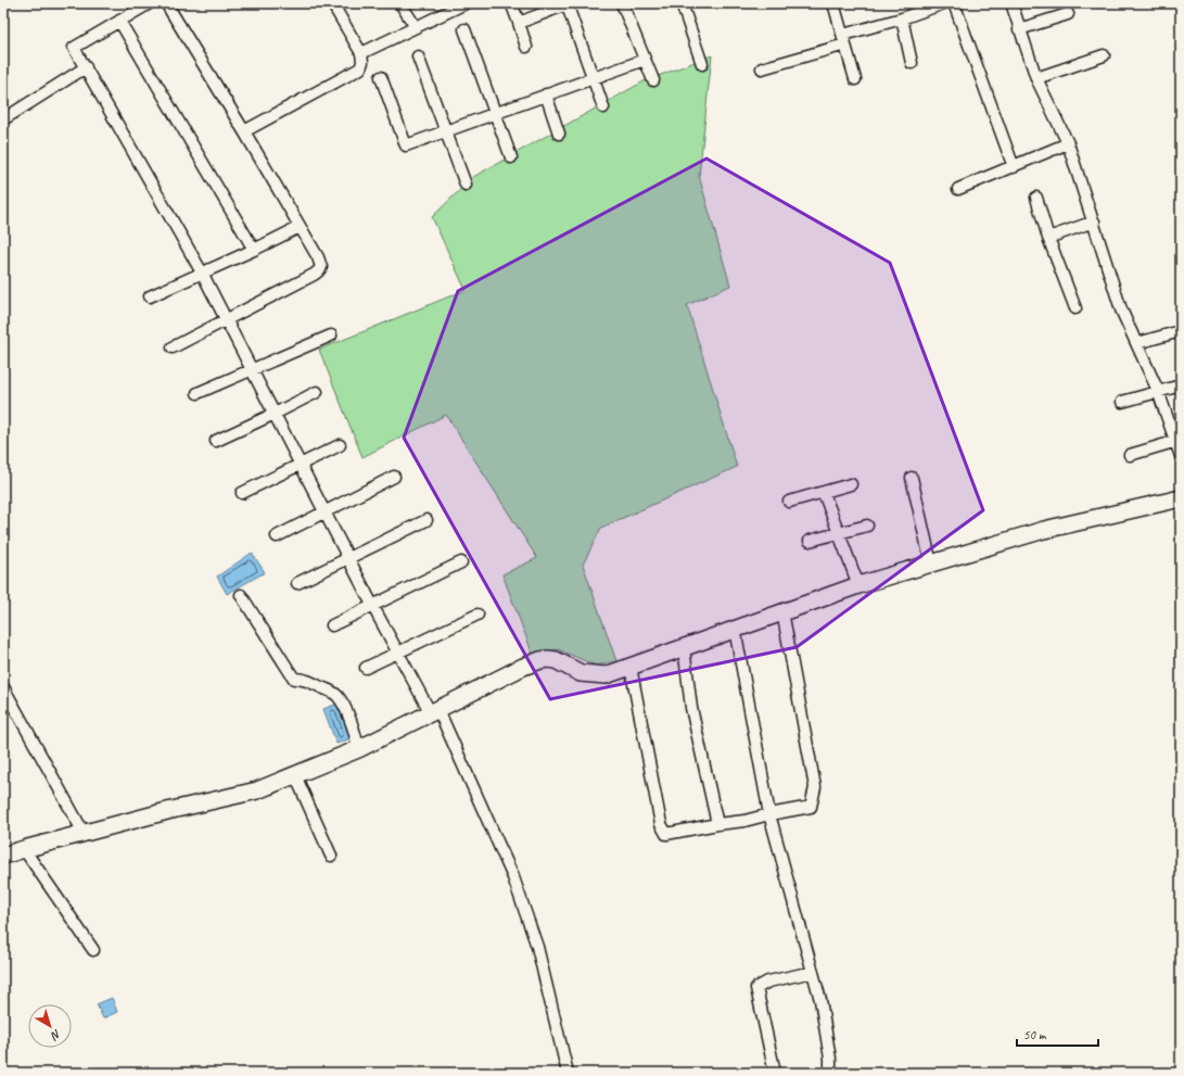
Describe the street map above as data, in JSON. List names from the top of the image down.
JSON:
{
  "scale_bar": "50 m",
  "north": "bottom right"
}
